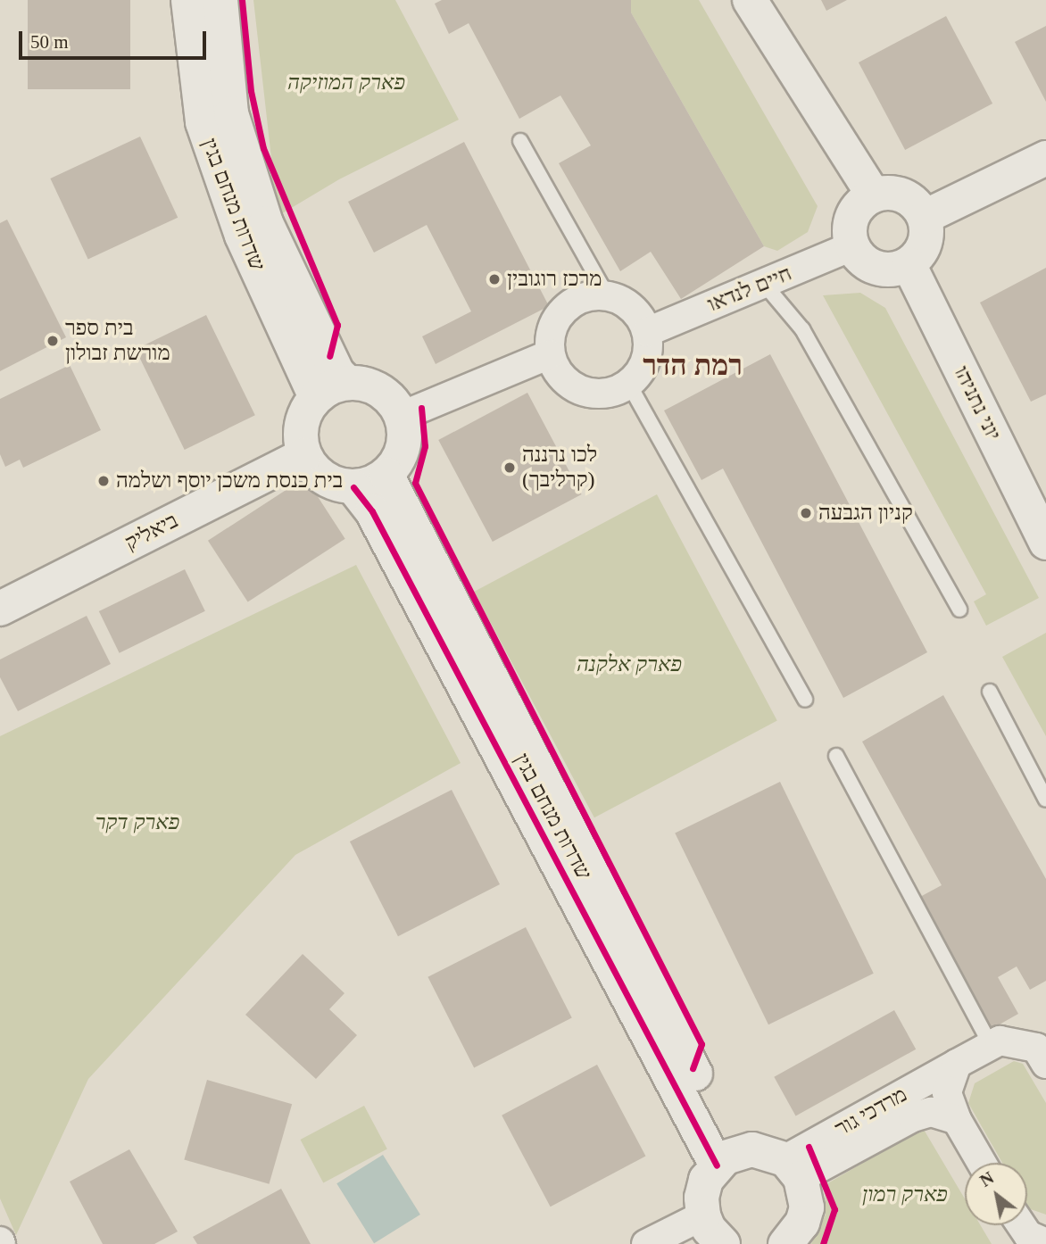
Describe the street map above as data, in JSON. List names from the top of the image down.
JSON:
{
  "streets": {
    "street": [
      "שדרות מנחם בגין",
      "חיים לנדאו",
      "יוני נתניהו",
      "ביאליק",
      "מרדכי גור"
    ]
  },
  "crossings": [
    ["שדרות מנחם בגין", "ביאליק"],
    ["חיים לנדאו", "יוני נתניהו"]
  ],
  "districts": ["רמת הדר"],
  "parks": [
    "פארק המוזיקה",
    "פארק אלקנה",
    "פארק דקר",
    "פארק רמון"
  ],
  "places": [
    "מרכז רוגובין",
    "בית ספר מורשת זבולון",
    "לכו נרננה (קרליבך)",
    "בית כנסת משכן יוסף ושלמה",
    "קניון הגבעה"
  ],
  "scale_bar": "50 m",
  "north": "top left"
}
